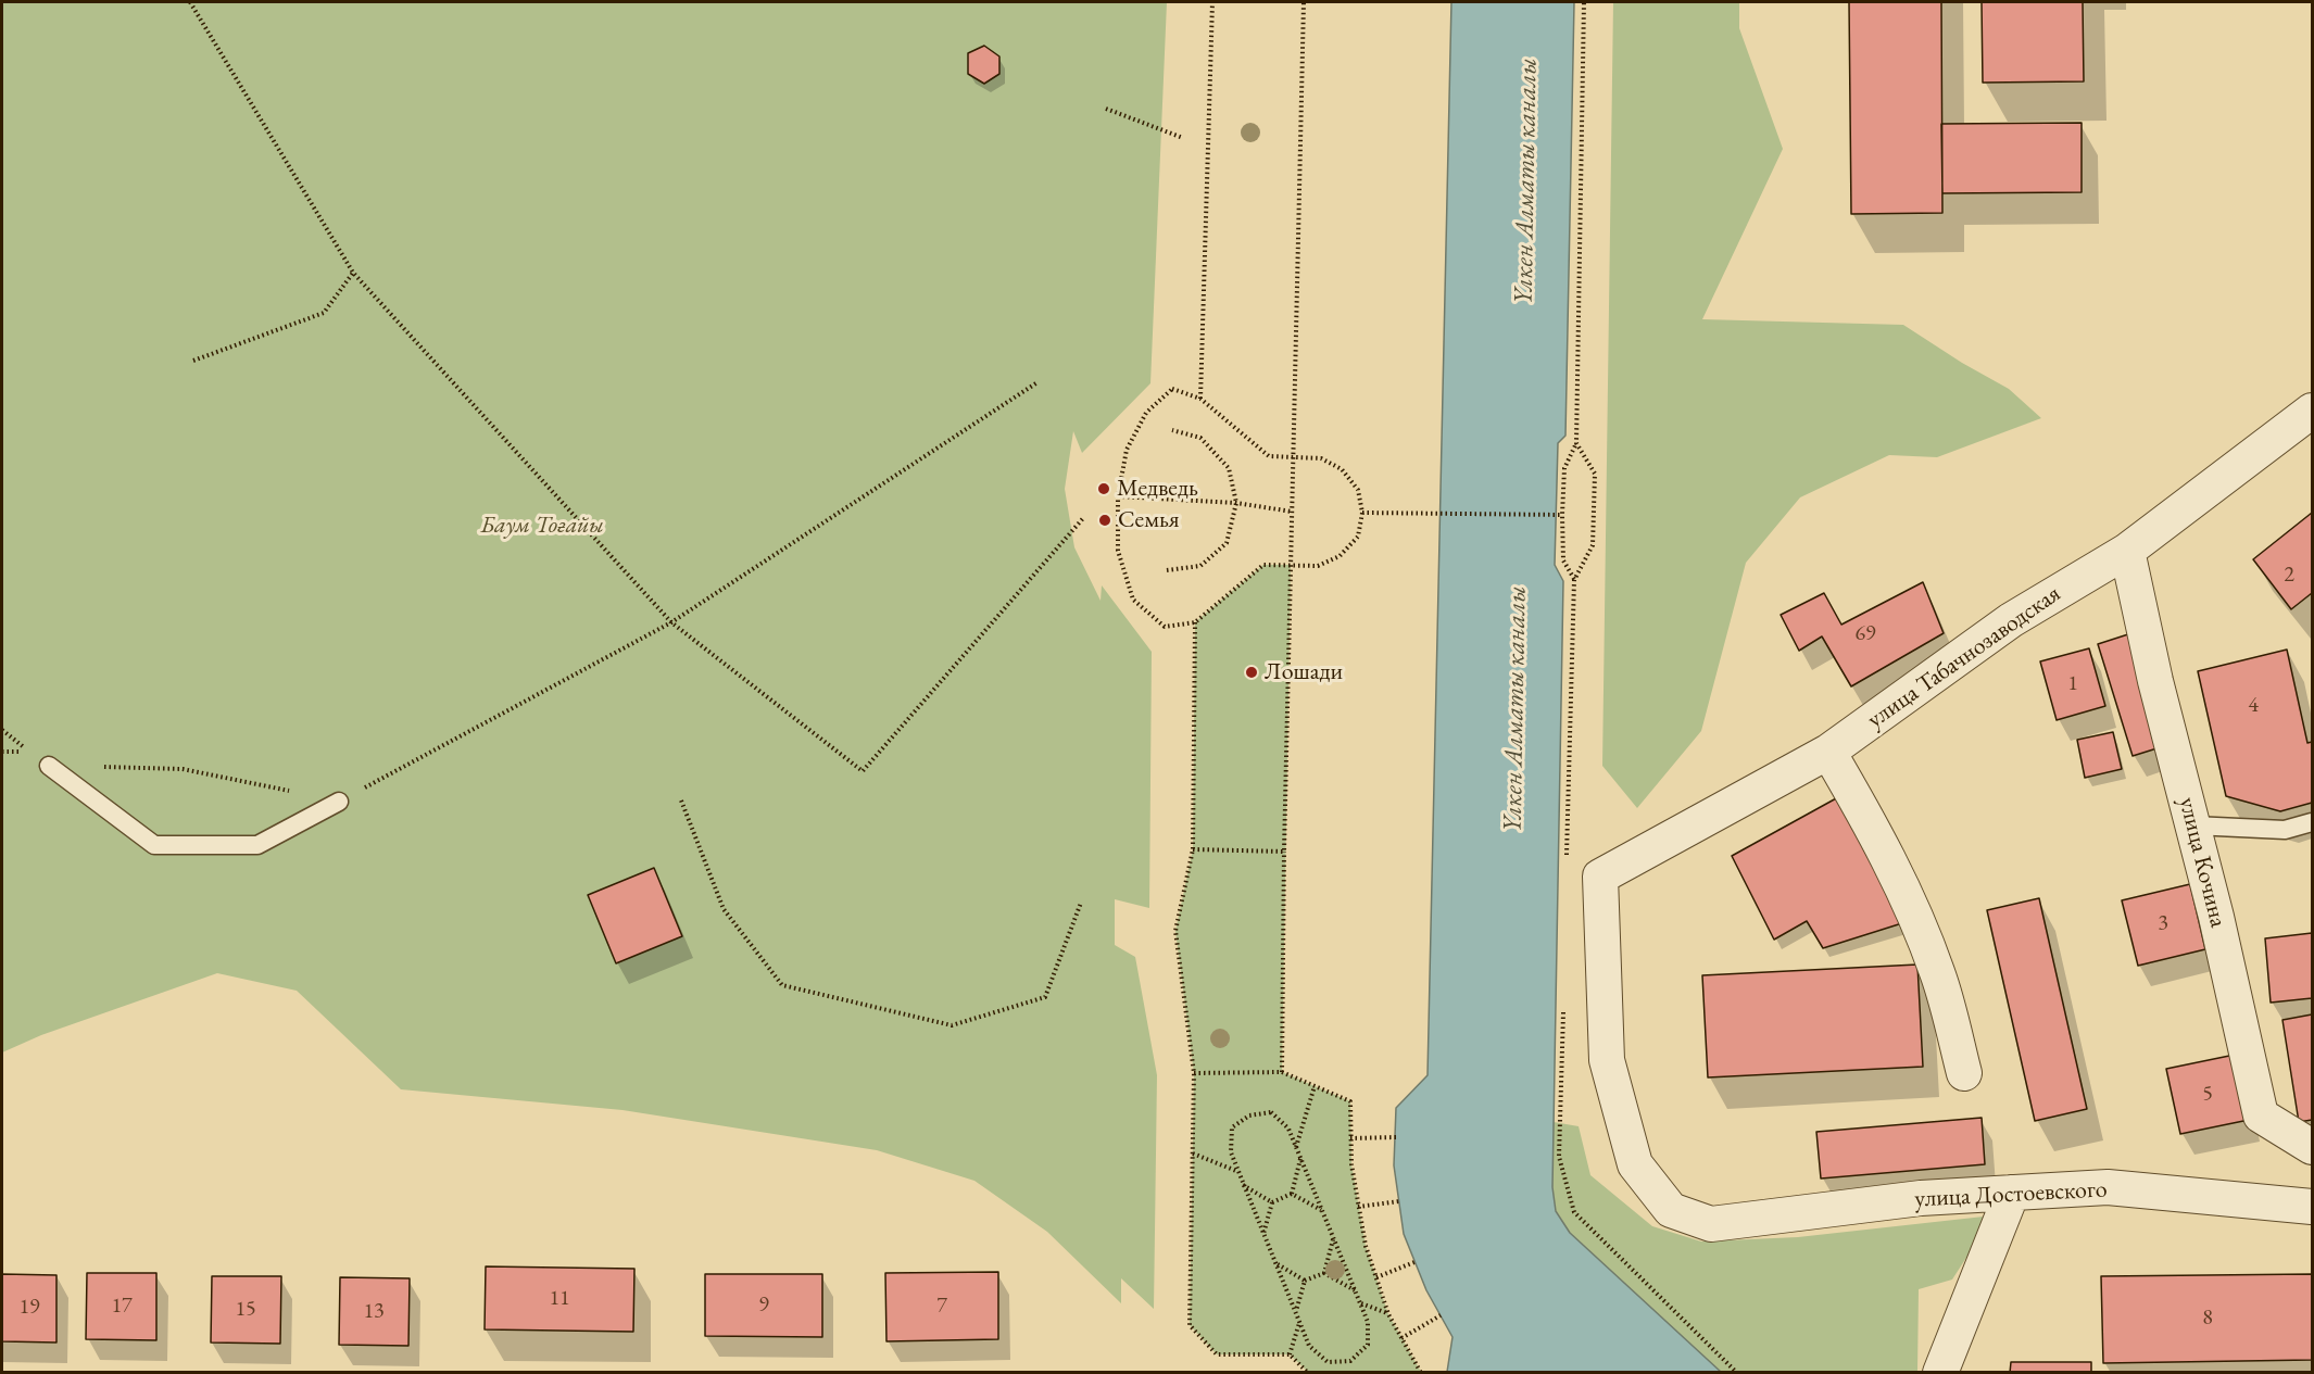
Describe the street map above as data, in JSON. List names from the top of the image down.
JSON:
{
  "streets": {
    "street": ["улица Табачнозаводская", "улица Кочина", "улица Достоевского"]
  },
  "crossings": [
    ["улица Табачнозаводская", "улица Кочина"],
    ["улица Табачнозаводская", "улица Достоевского"]
  ],
  "water": ["Үлкен Алматы каналы"],
  "parks": ["Баум Тоғайы"],
  "places": ["Медведь", "Семья", "Лошади"],
  "house_numbers": [
    "2",
    "69",
    "1",
    "4",
    "3",
    "5",
    "11",
    "9",
    "17",
    "7",
    "19",
    "15",
    "13",
    "8"
  ]
}
